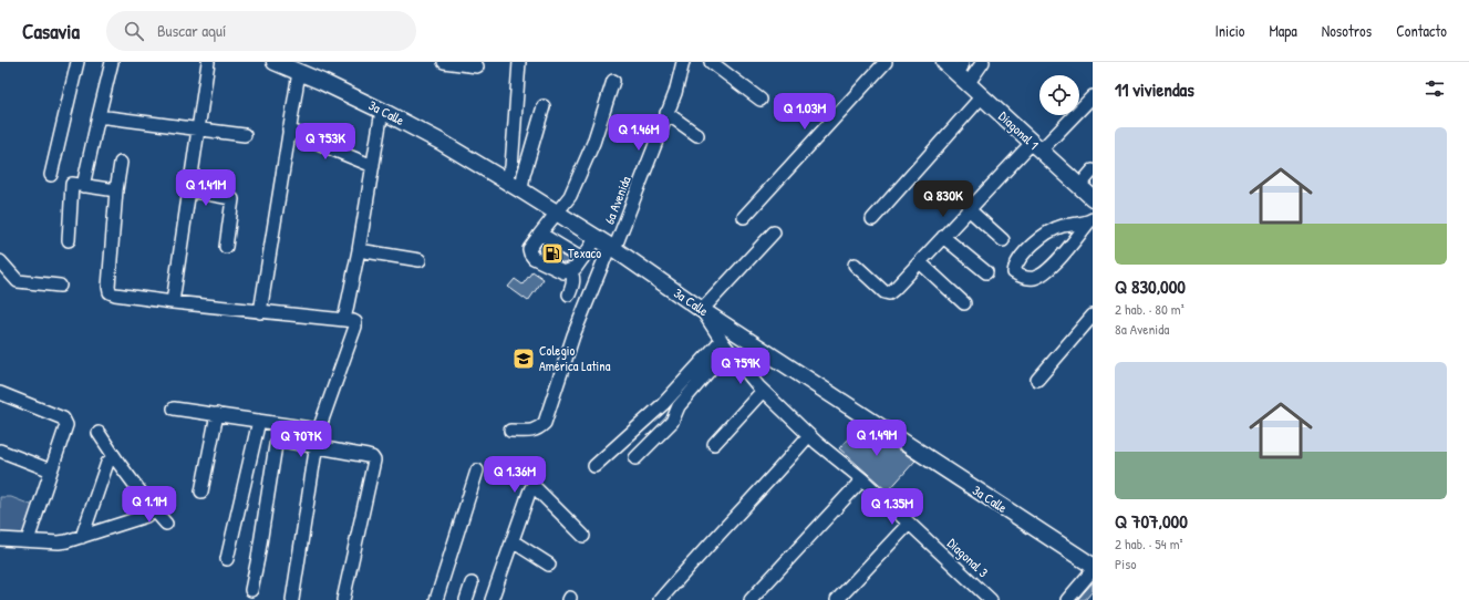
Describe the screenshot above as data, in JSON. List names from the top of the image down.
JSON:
{
  "streets": {
    "main road": ["3a Calle", "Diagonal 1"],
    "street": ["6a Avenida", "Diagonal 3"]
  },
  "crossings": [
    ["3a Calle", "6a Avenida"],
    ["3a Calle", "Diagonal 3"]
  ],
  "places": {
    "fuel station": ["Texaco"],
    "school or university": ["Colegio América Latina"]
  },
  "page": {
    "header": "Casavia",
    "search": "Buscar aquí",
    "nav": [
      "Inicio",
      "Mapa",
      "Nosotros",
      "Contacto"
    ],
    "heading": "11 viviendas",
    "price": [
      "Q 1.03M",
      "Q 1.46M",
      "Q 753K",
      "Q 1.41M",
      "Q 830K",
      "Q 759K",
      "Q 1.49M",
      "Q 707K",
      "Q 1.36M",
      "Q 1.1M",
      "Q 1.35M"
    ],
    "list": [
      {
        "name": "Q 830,000",
        "note": "2 hab. · 80 m² · 8a Avenida"
      },
      {
        "name": "Q 707,000",
        "note": "2 hab. · 54 m² · Piso"
      }
    ]
  }
}
